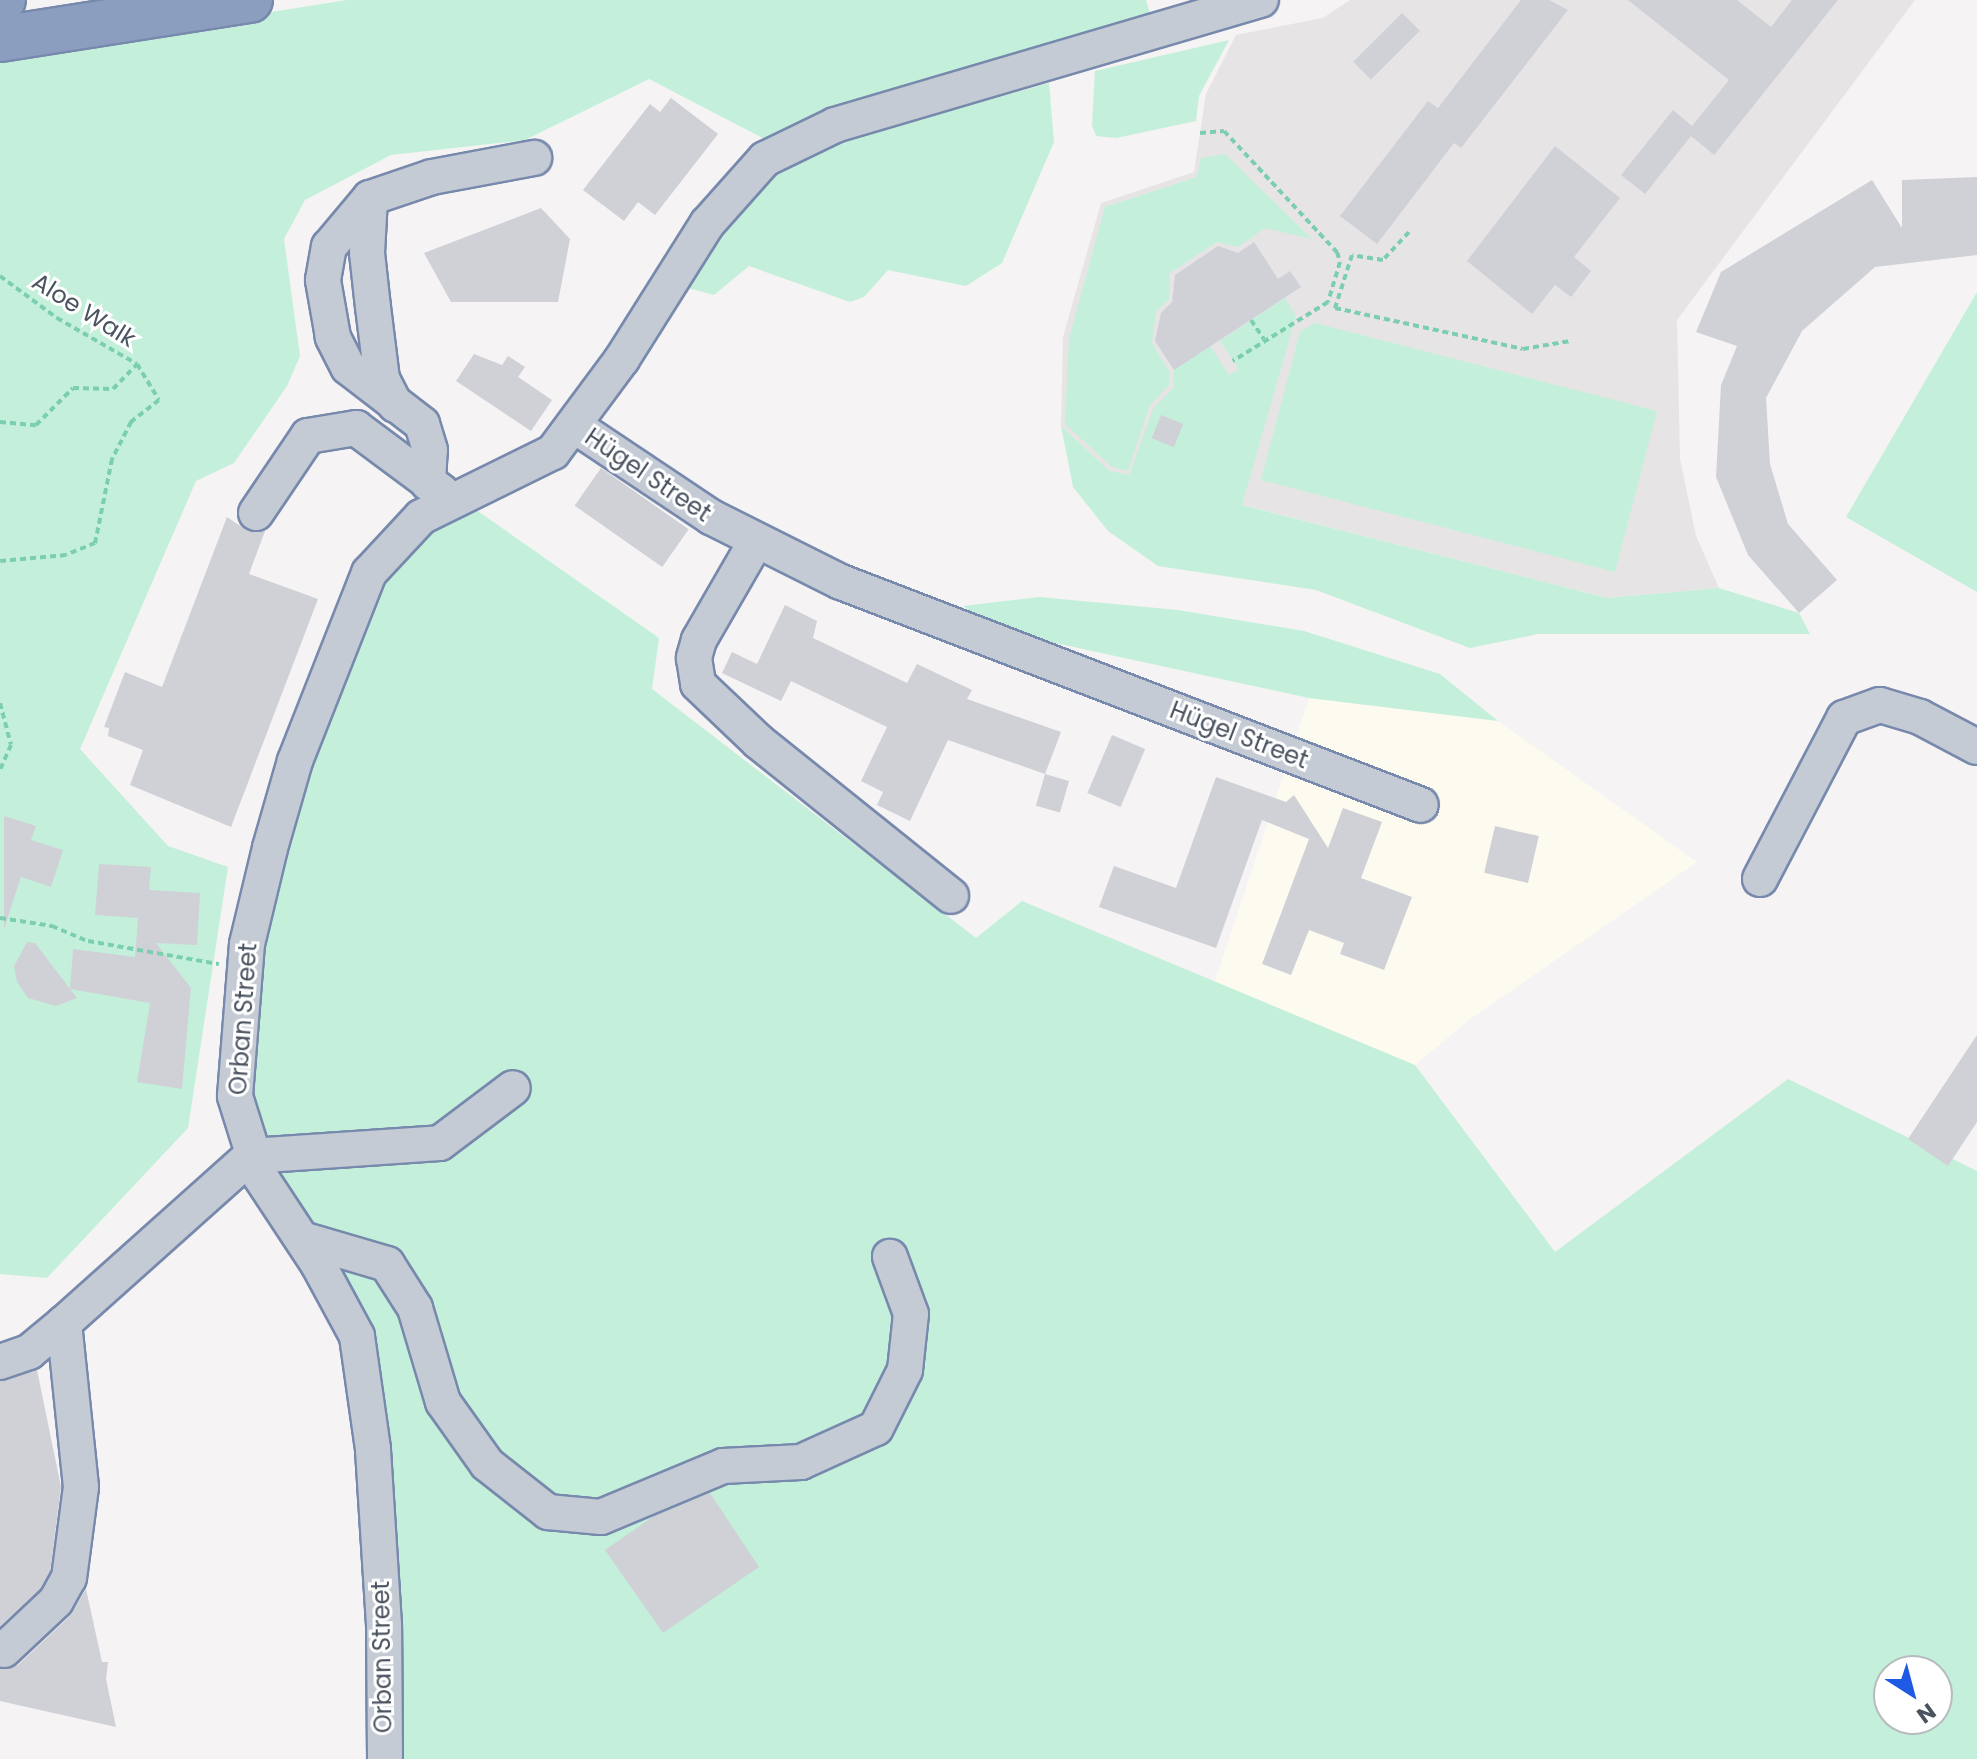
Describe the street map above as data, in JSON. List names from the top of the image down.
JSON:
{
  "streets": {
    "street": ["Hügel Street", "Orban Street"],
    "path": ["Aloe Walk"]
  },
  "crossings": [
    ["Hügel Street", "Orban Street"]
  ],
  "north": "bottom right"
}
